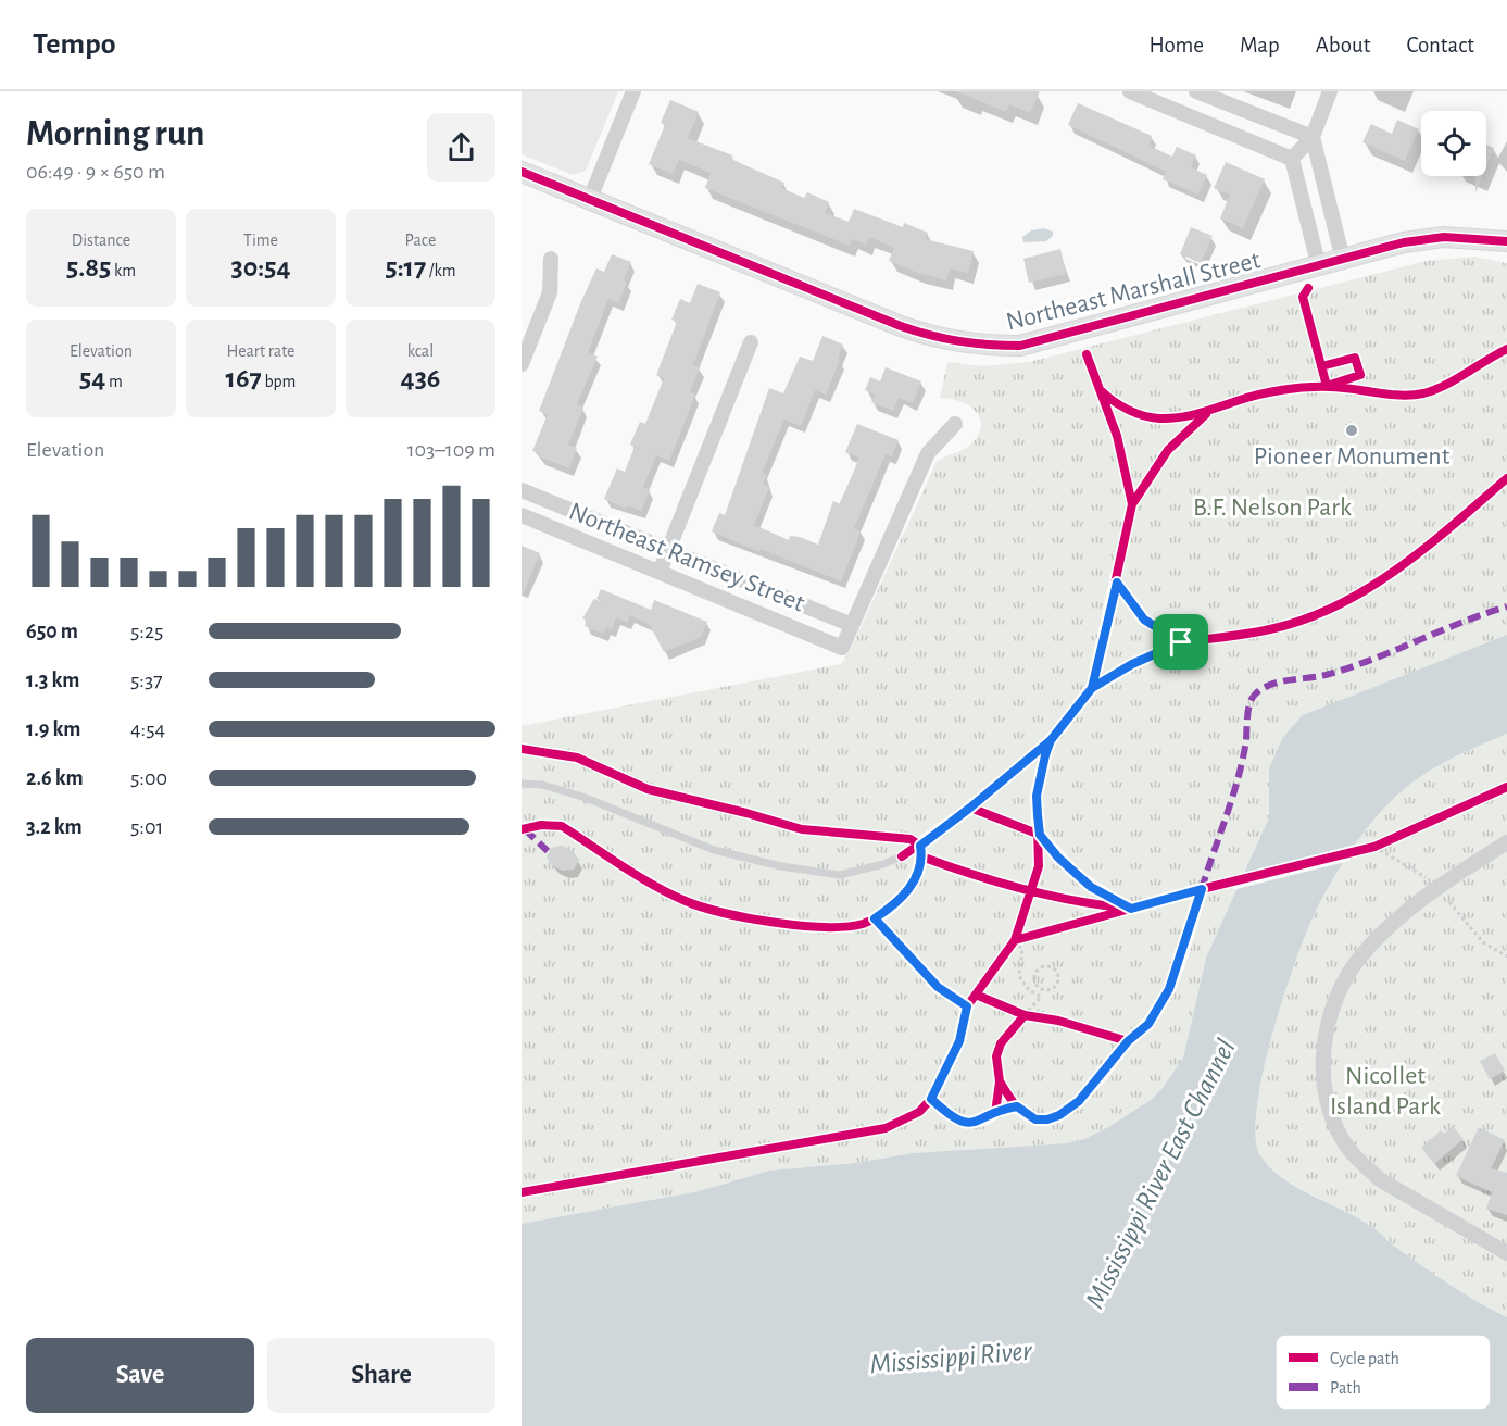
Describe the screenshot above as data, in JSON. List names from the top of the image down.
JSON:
{
  "streets": {
    "street": ["Northeast Marshall Street", "Northeast Ramsey Street"]
  },
  "water": ["Mississippi River East Channel", "Mississippi River"],
  "parks": ["B.F. Nelson Park", "Nicollet Island Park"],
  "places": ["Pioneer Monument"],
  "legend": ["Cycle path", "Path"],
  "page": {
    "header": "Tempo",
    "nav": [
      "Home",
      "Map",
      "About",
      "Contact"
    ],
    "heading": ["Morning run", "06:49 · 9 × 650 m"],
    "stats": [
      ["Distance", "5.85 km"],
      ["Time", "30:54"],
      ["Pace", "5:17 /km"],
      ["Elevation", "54 m"],
      ["Heart rate", "167 bpm"],
      ["kcal", "436"]
    ],
    "chart": ["Elevation", "103–109 m"],
    "list": [
      {
        "name": "650 m",
        "note": "5:25"
      },
      {
        "name": "1.3 km",
        "note": "5:37"
      },
      {
        "name": "1.9 km",
        "note": "4:54"
      },
      {
        "name": "2.6 km",
        "note": "5:00"
      },
      {
        "name": "3.2 km",
        "note": "5:01"
      }
    ],
    "buttons": ["Save", "Share"]
  }
}
